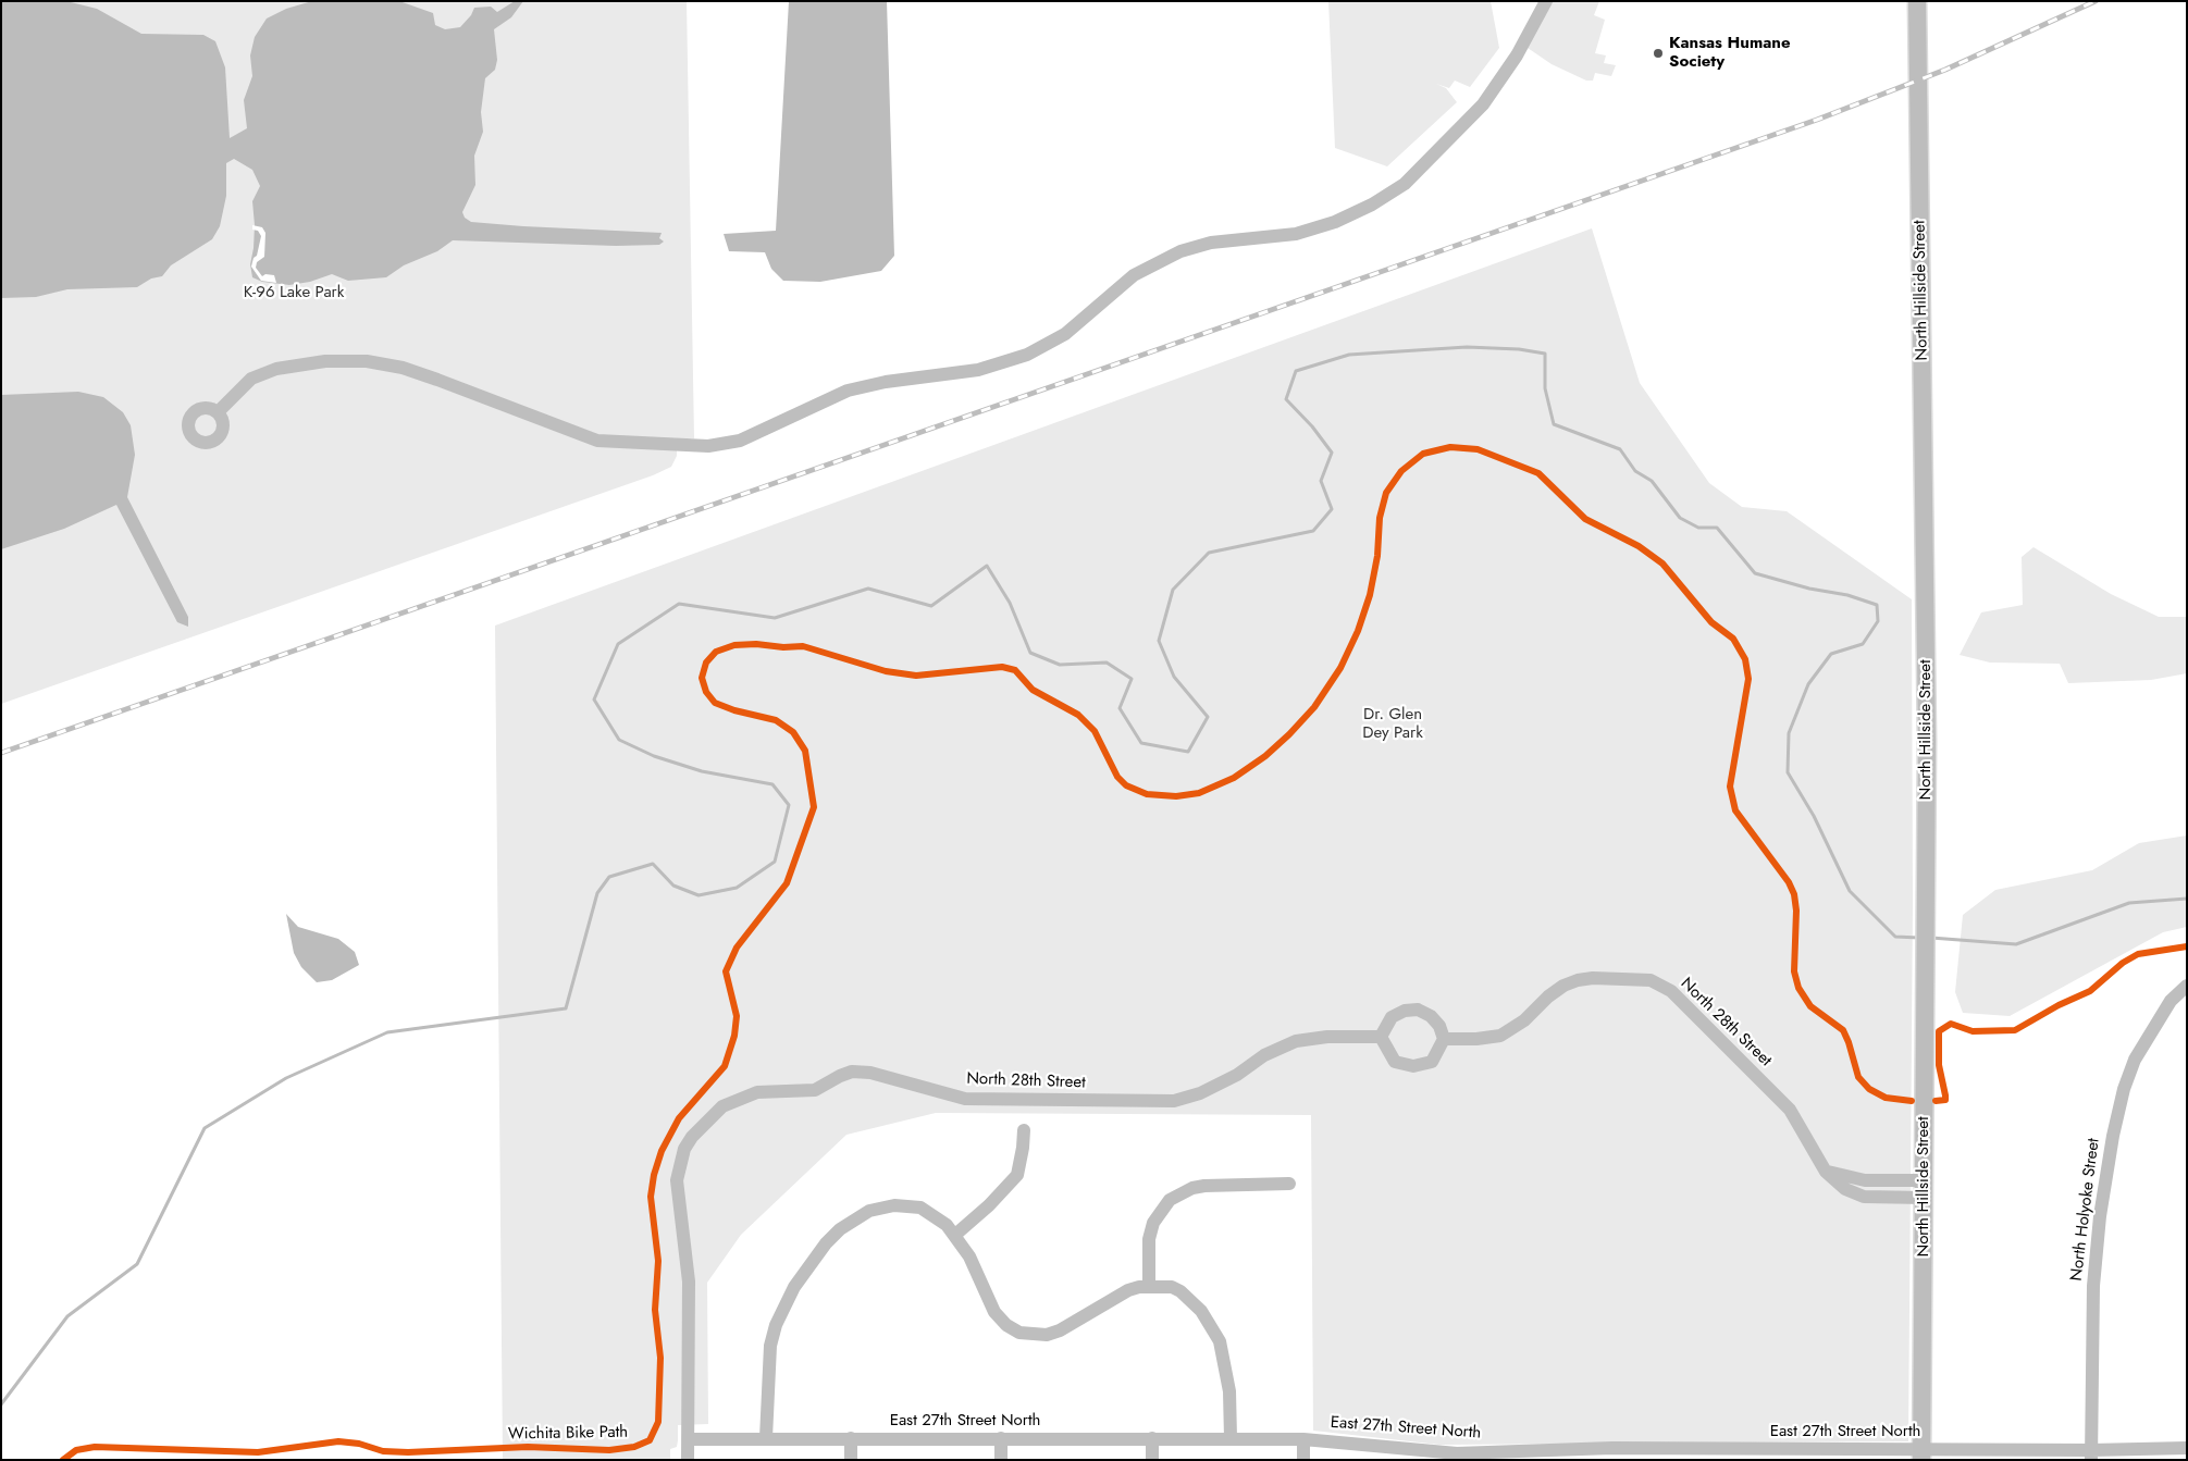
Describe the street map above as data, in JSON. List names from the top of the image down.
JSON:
{
  "streets": {
    "main road": ["North Hillside Street"],
    "street": ["North 28th Street", "North Holyoke Street", "East 27th Street North"],
    "cycle path": ["Wichita Bike Path"]
  },
  "crossings": [
    ["North Hillside Street", "North 28th Street"],
    ["North Hillside Street", "East 27th Street North"],
    ["North 28th Street", "East 27th Street North"],
    ["North Holyoke Street", "East 27th Street North"]
  ],
  "parks": ["K-96 Lake Park", "Dr. Glen Dey Park"],
  "places": ["Kansas Humane Society"]
}
